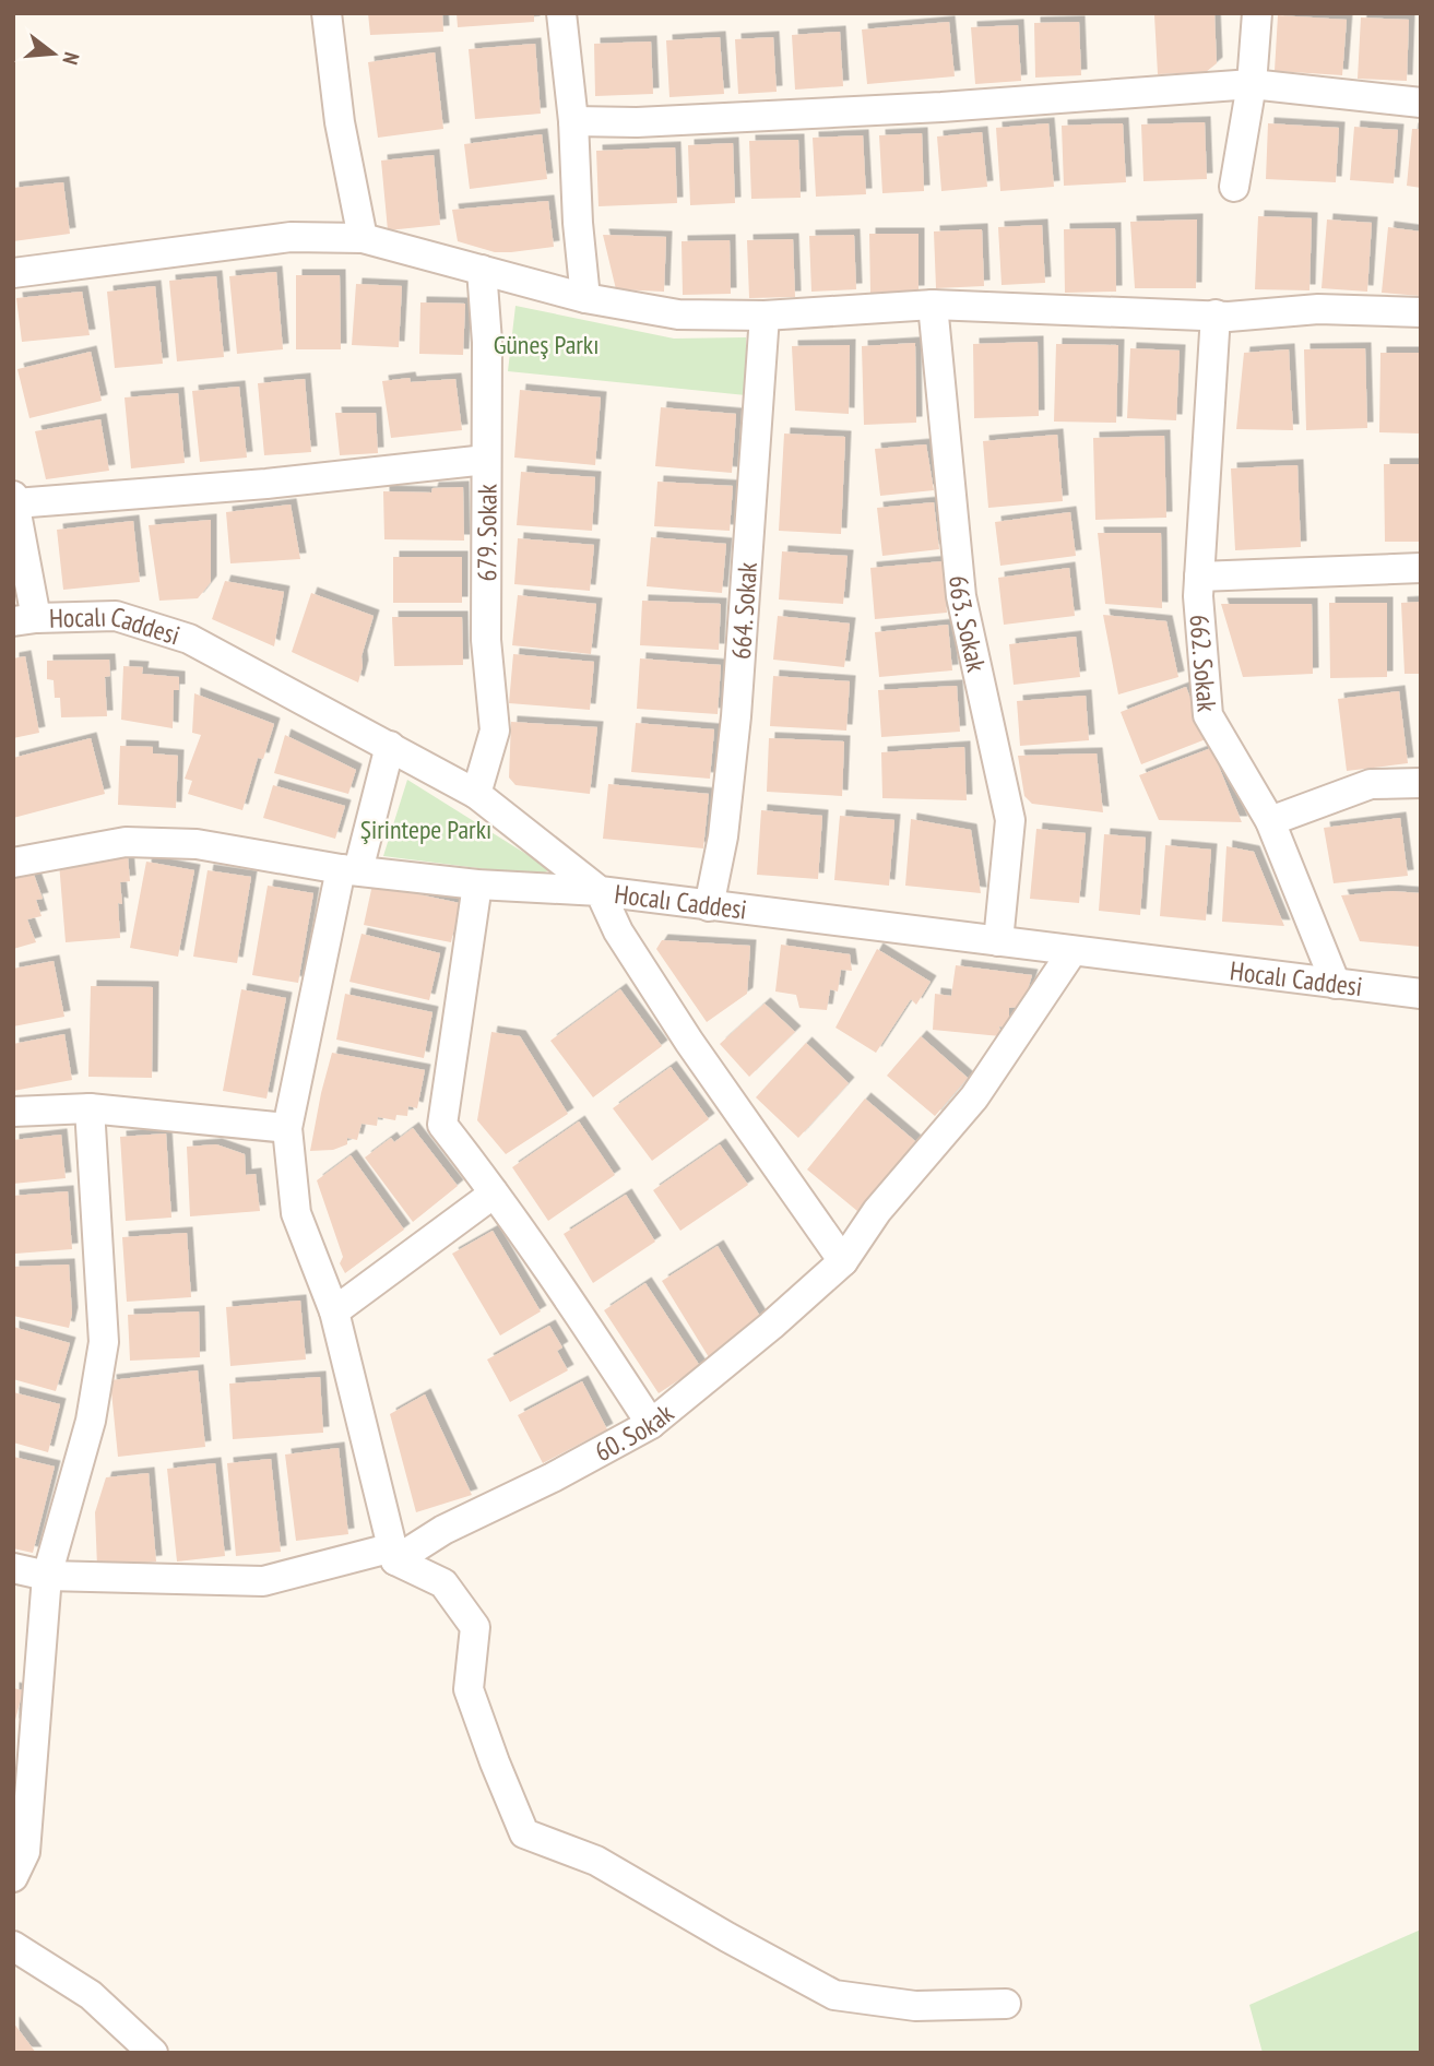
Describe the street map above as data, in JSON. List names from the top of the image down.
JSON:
{
  "streets": {
    "street": [
      "679. Sokak",
      "664. Sokak",
      "663. Sokak",
      "Hocalı Caddesi",
      "662. Sokak",
      "60. Sokak"
    ]
  },
  "crossings": [
    ["679. Sokak", "Hocalı Caddesi"],
    ["664. Sokak", "Hocalı Caddesi"],
    ["663. Sokak", "Hocalı Caddesi"],
    ["Hocalı Caddesi", "662. Sokak"],
    ["Hocalı Caddesi", "60. Sokak"]
  ],
  "parks": ["Güneş Parkı", "Şirintepe Parkı"],
  "north": "right"
}
